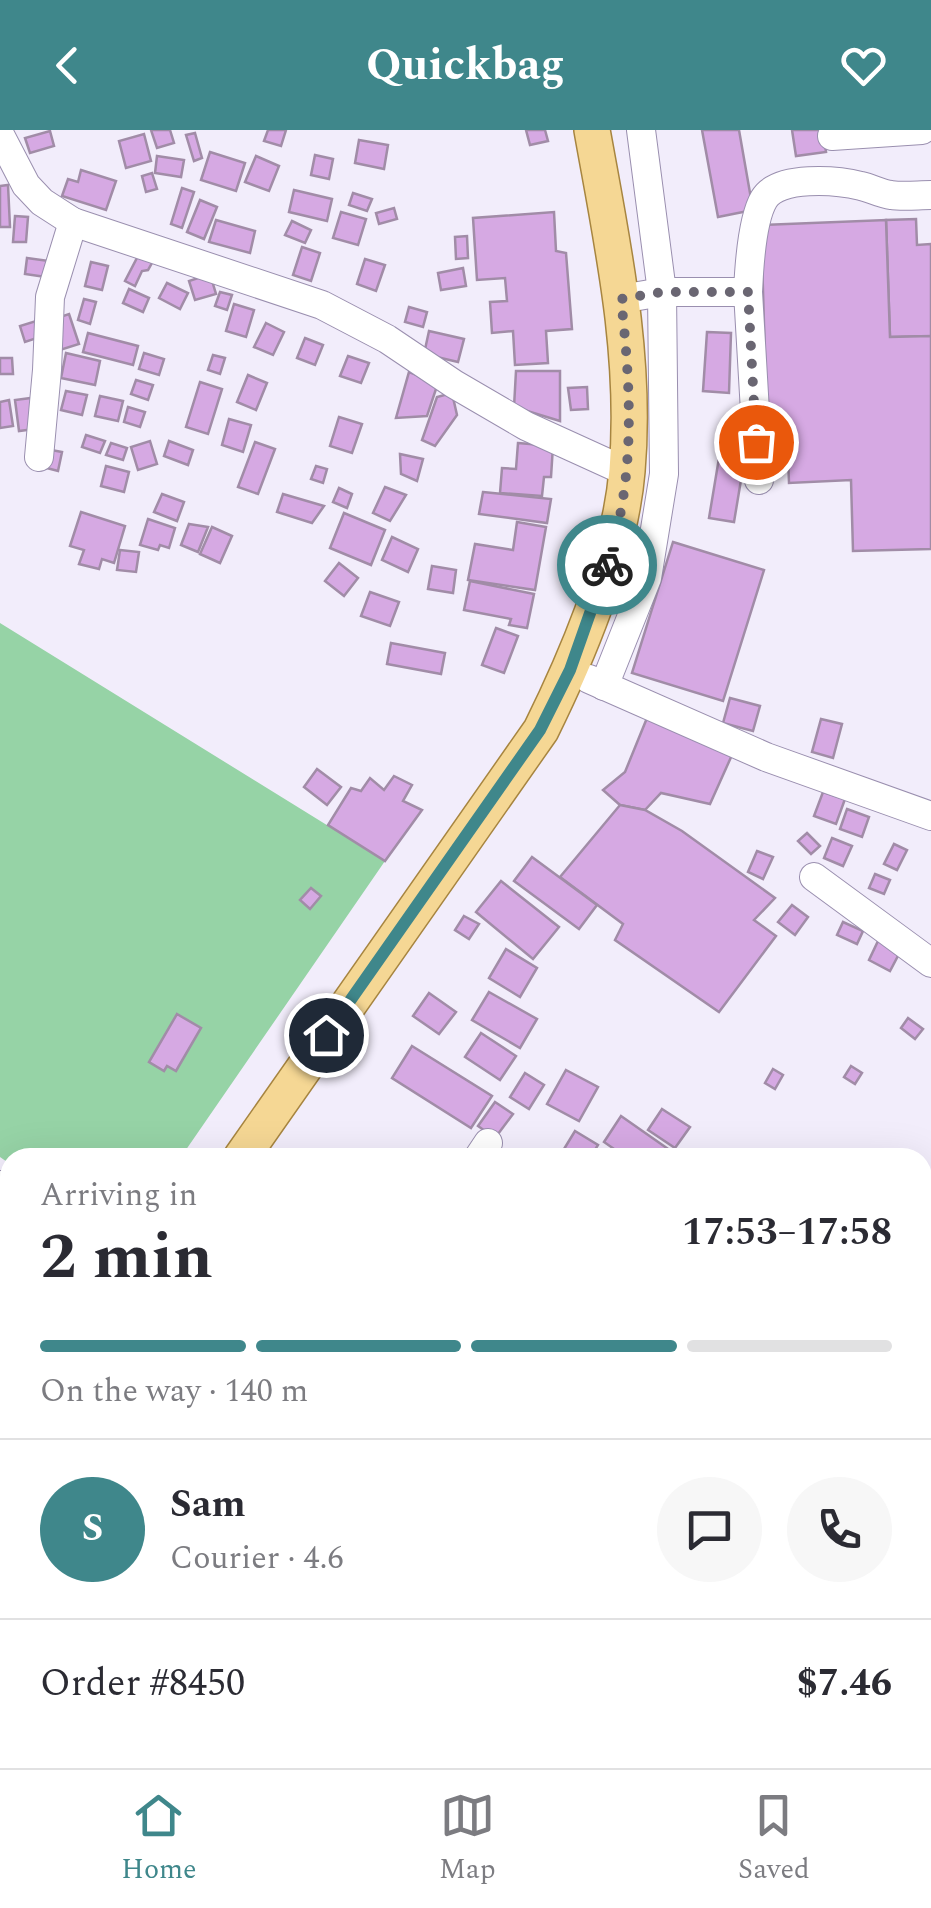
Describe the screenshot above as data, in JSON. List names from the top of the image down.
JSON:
{
  "page": {
    "header": "Quickbag",
    "heading": ["2 min", "Arriving in", "17:53–17:58"],
    "panel": [
      "Sam",
      "Courier · 4.6",
      "Order #8450",
      "$7.46"
    ],
    "bar": "On the way · 140 m",
    "round": "S",
    "tabs": ["Home", "Map", "Saved"]
  }
}
